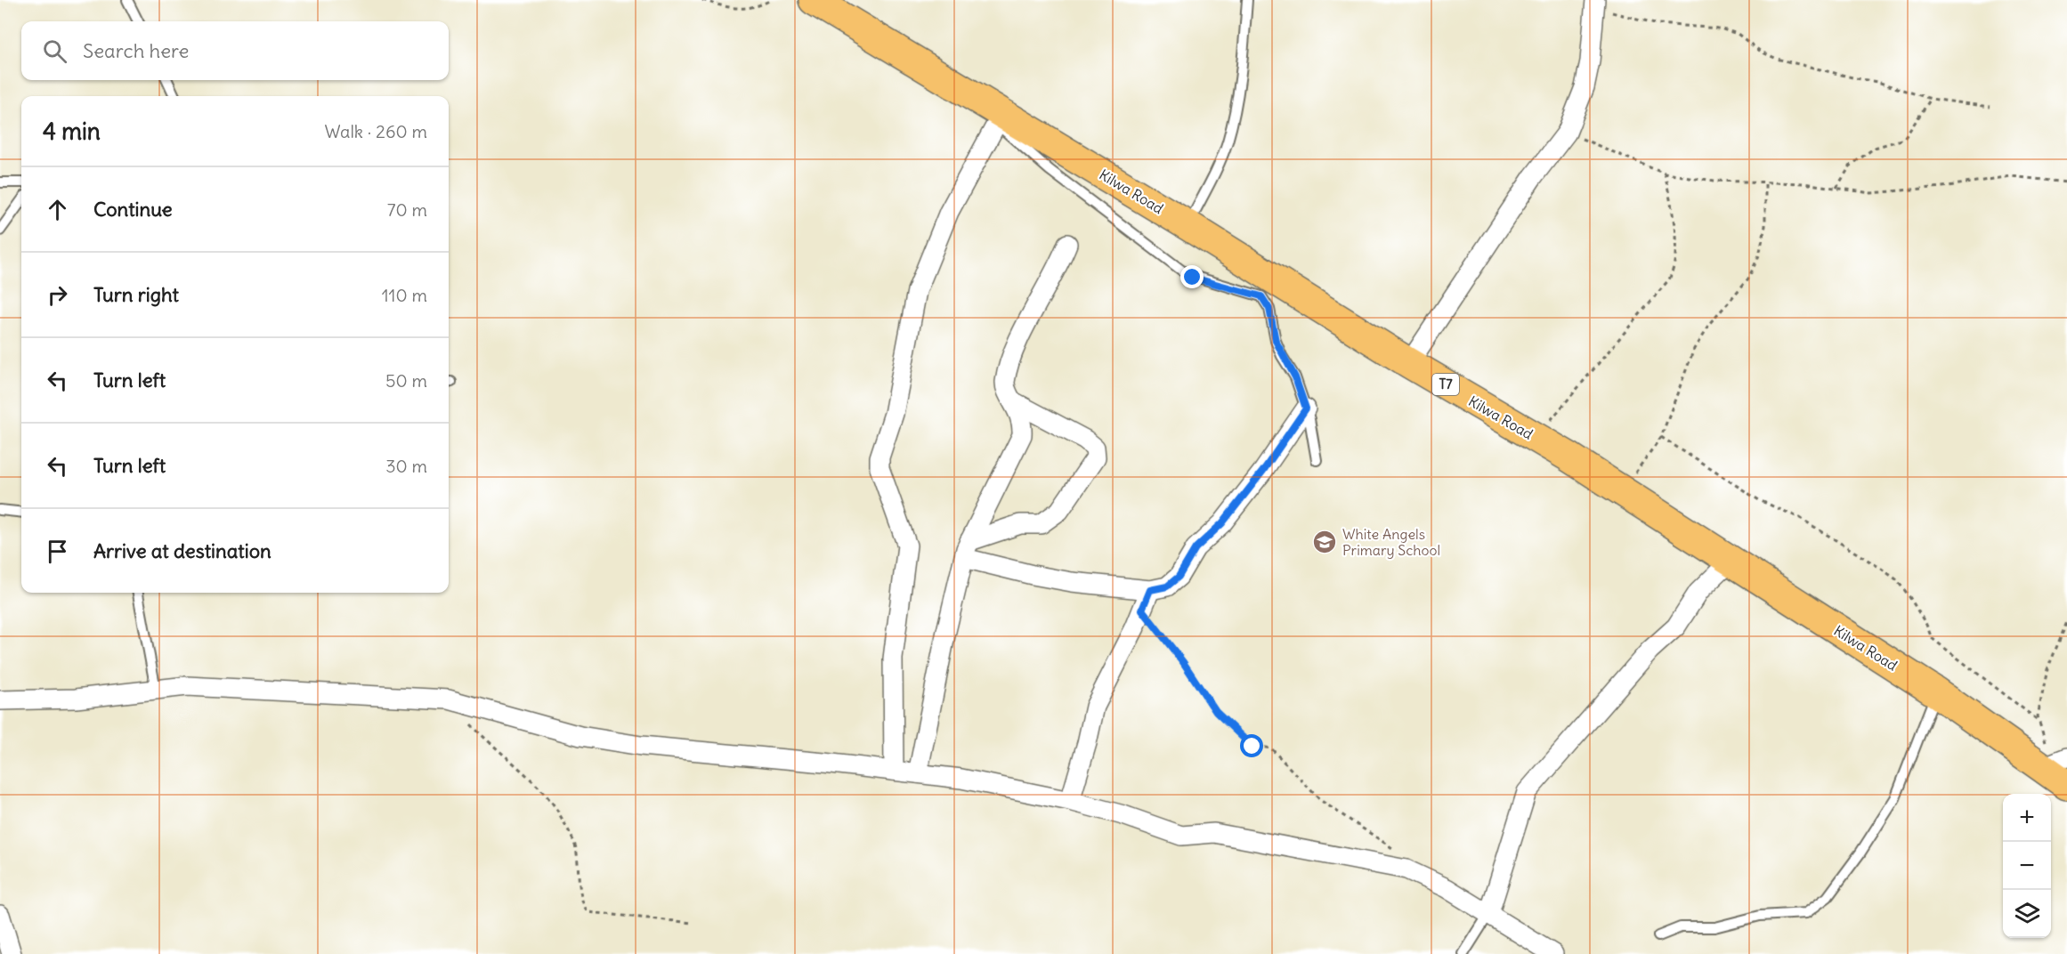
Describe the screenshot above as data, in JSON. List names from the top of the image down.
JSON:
{
  "streets": {
    "highway": ["Kilwa Road", "T7"]
  },
  "places": {
    "school or university": ["White Angels Primary School"]
  },
  "page": {
    "search": "Search here",
    "heading": ["4 min", "Walk · 260 m"],
    "list": [
      ["Continue", "70 m"],
      ["Turn right", "110 m"],
      ["Turn left", "50 m"],
      ["Turn left", "30 m"],
      "Arrive at destination"
    ],
    "map_buttons": ["+", "−"]
  }
}
